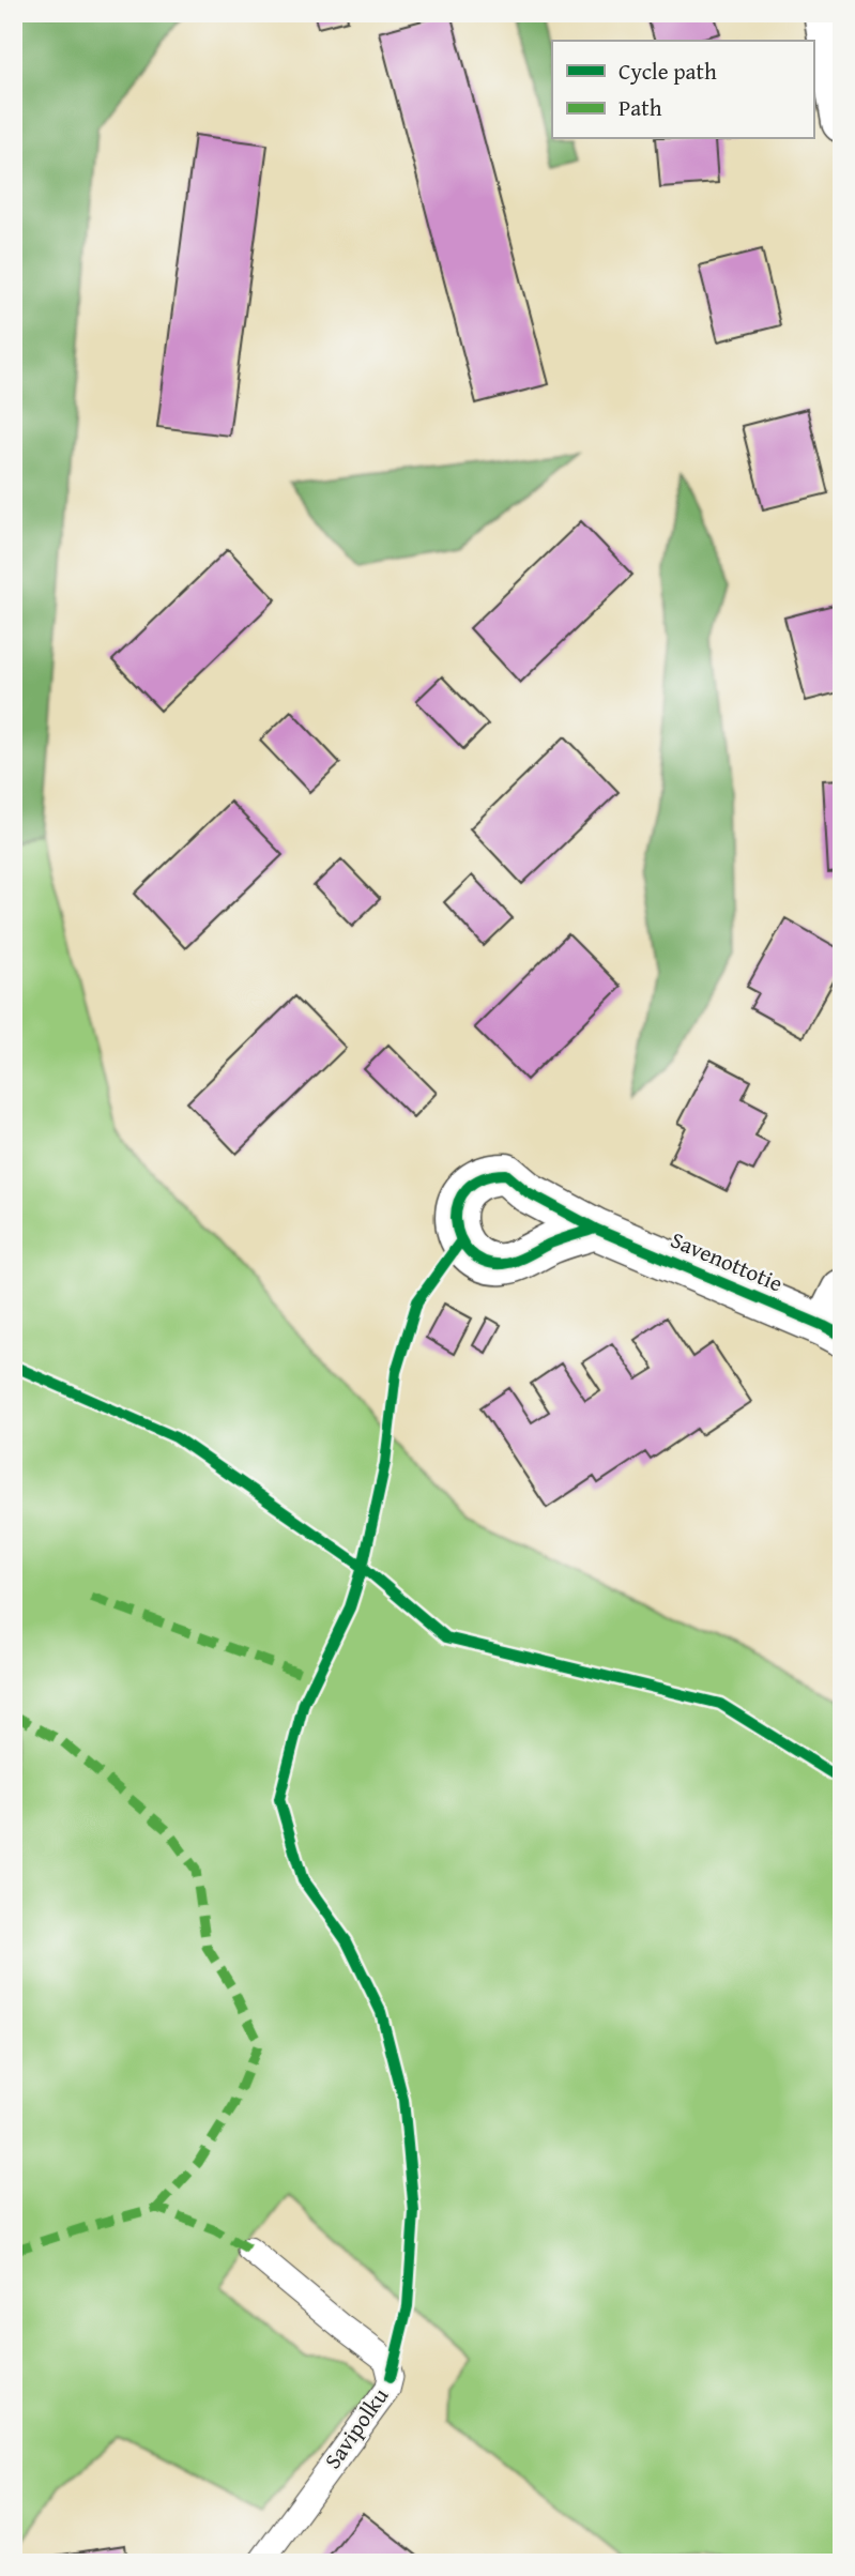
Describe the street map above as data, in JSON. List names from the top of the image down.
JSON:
{
  "streets": {
    "street": ["Savenottotie"],
    "lane": ["Savipolku"]
  },
  "legend": ["Cycle path", "Path"]
}
